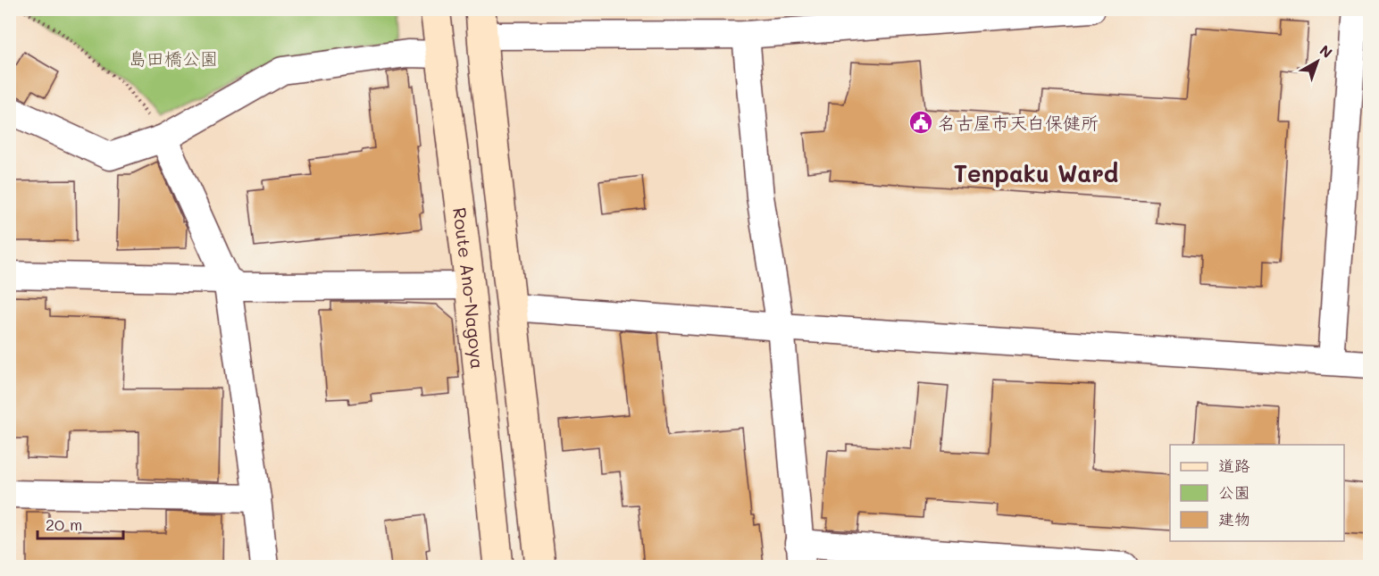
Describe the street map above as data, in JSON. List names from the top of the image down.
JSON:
{
  "streets": {
    "main road": ["Route Ano-Nagoya"]
  },
  "districts": ["Tenpaku Ward"],
  "parks": ["島田橋公園"],
  "places": {
    "public building": ["名古屋市天白保健所"]
  },
  "legend": ["道路", "公園", "建物"],
  "scale_bar": "20 m",
  "north": "top right"
}
